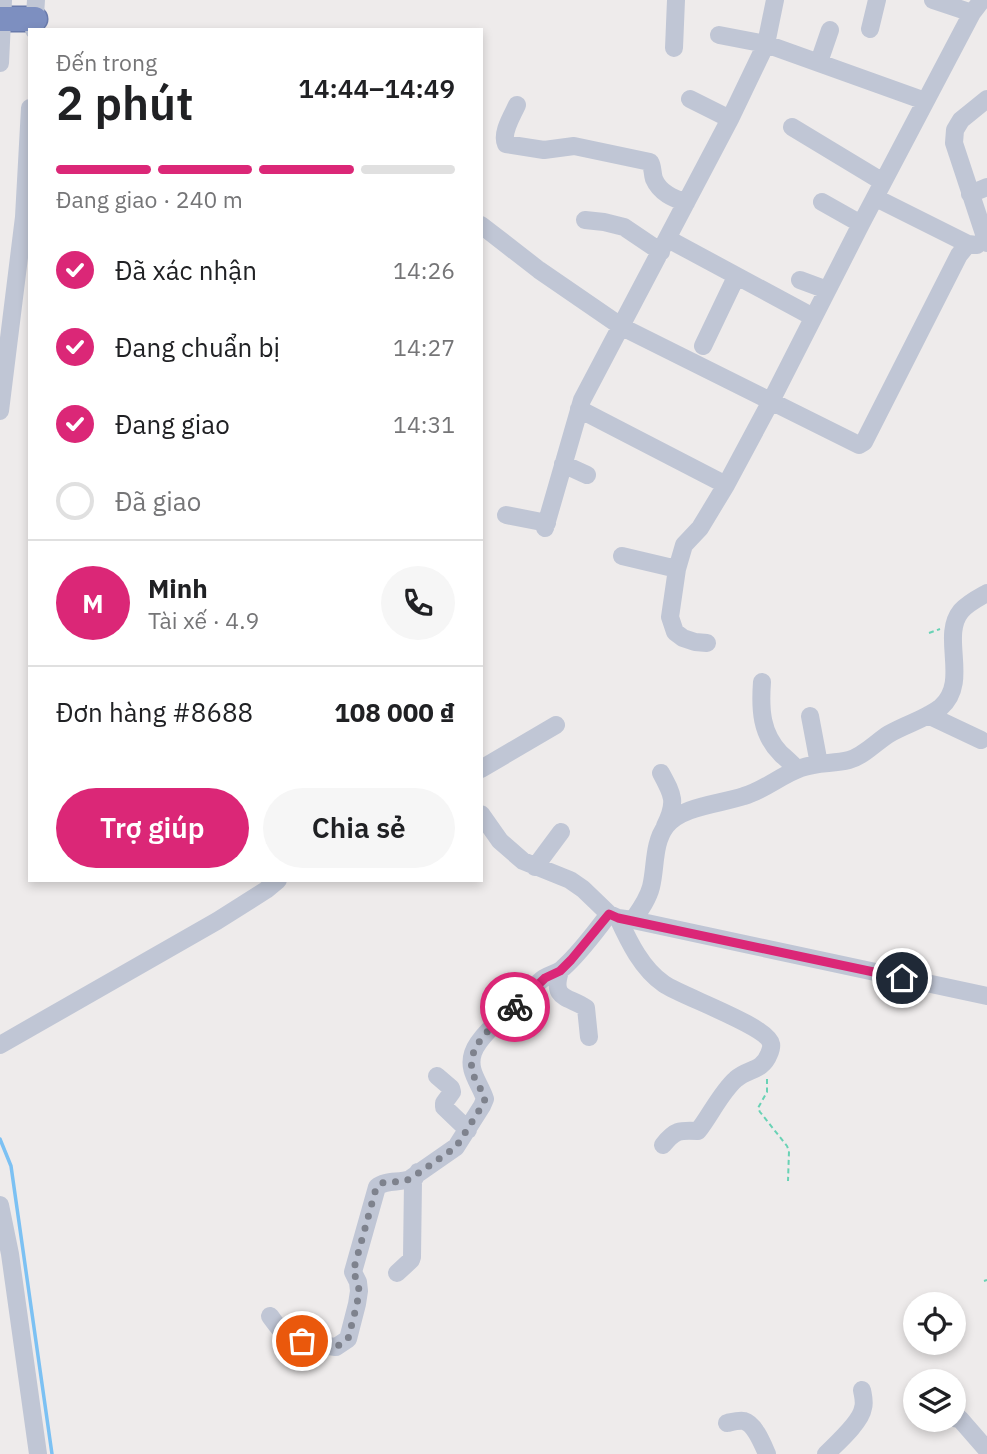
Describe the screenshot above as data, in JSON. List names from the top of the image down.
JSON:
{
  "page": {
    "heading": ["2 phút", "Đến trong", "14:44–14:49"],
    "panel": [
      "Minh",
      "Tài xế · 4.9",
      "Đơn hàng #8688",
      "108 000 ₫"
    ],
    "bar": "Đang giao · 240 m",
    "list": [
      ["Đã xác nhận", "14:26"],
      ["Đang chuẩn bị", "14:27"],
      ["Đang giao", "14:31"],
      "Đã giao"
    ],
    "round": "M",
    "buttons": ["Trợ giúp", "Chia sẻ"]
  }
}
